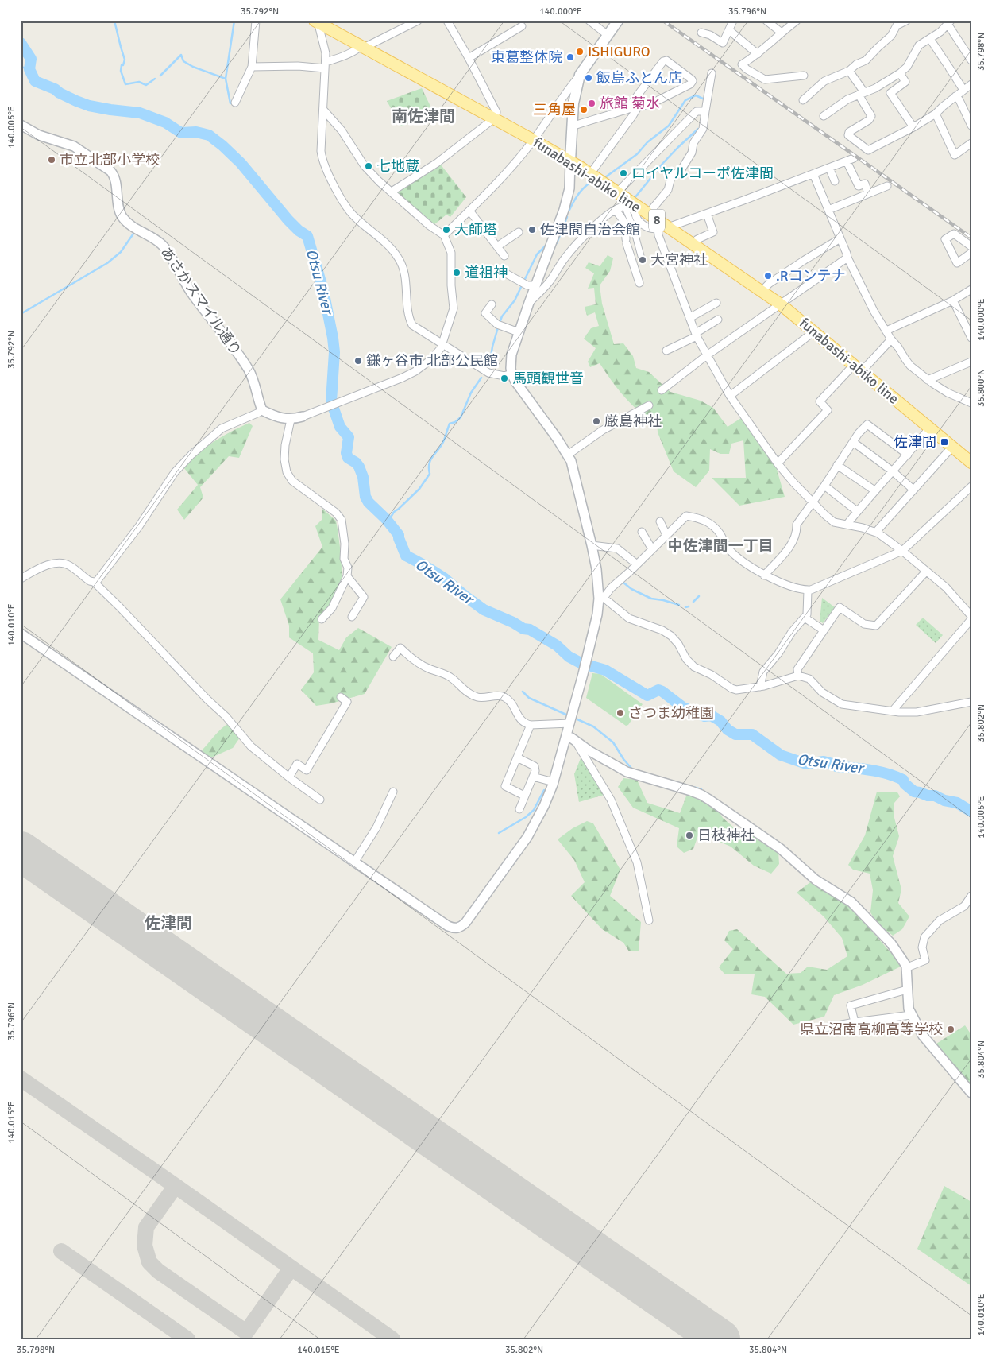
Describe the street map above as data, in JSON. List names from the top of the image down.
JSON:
{
  "streets": {
    "main road": ["funabashi-abiko line", "8"],
    "street": ["あさかスマイル通り"]
  },
  "districts": ["南佐津間", "中佐津間一丁目", "佐津間"],
  "water": ["Otsu River"],
  "places": {
    "other": [
      "ISHIGURO",
      "東葛整体院",
      "飯島ふとん店",
      "旅館 菊水",
      "三角屋",
      "市立北部小学校",
      "七地蔵",
      "ロイヤルコーポ佐津間",
      "大師塔",
      "佐津間自治会館",
      "大宮神社",
      "道祖神",
      ".Rコンテナ",
      "鎌ヶ谷市 北部公民館",
      "馬頭観世音",
      "厳島神社",
      "さつま幼稚園",
      "日枝神社",
      "県立沼南高柳高等学校"
    ],
    "transit": ["佐津間"]
  },
  "coordinates": [
    "35.792°N",
    "140.000°E",
    "35.796°N",
    "35.798°N",
    "140.005°E",
    "35.800°N",
    "140.010°E",
    "35.802°N",
    "35.804°N",
    "140.015°E"
  ]
}
